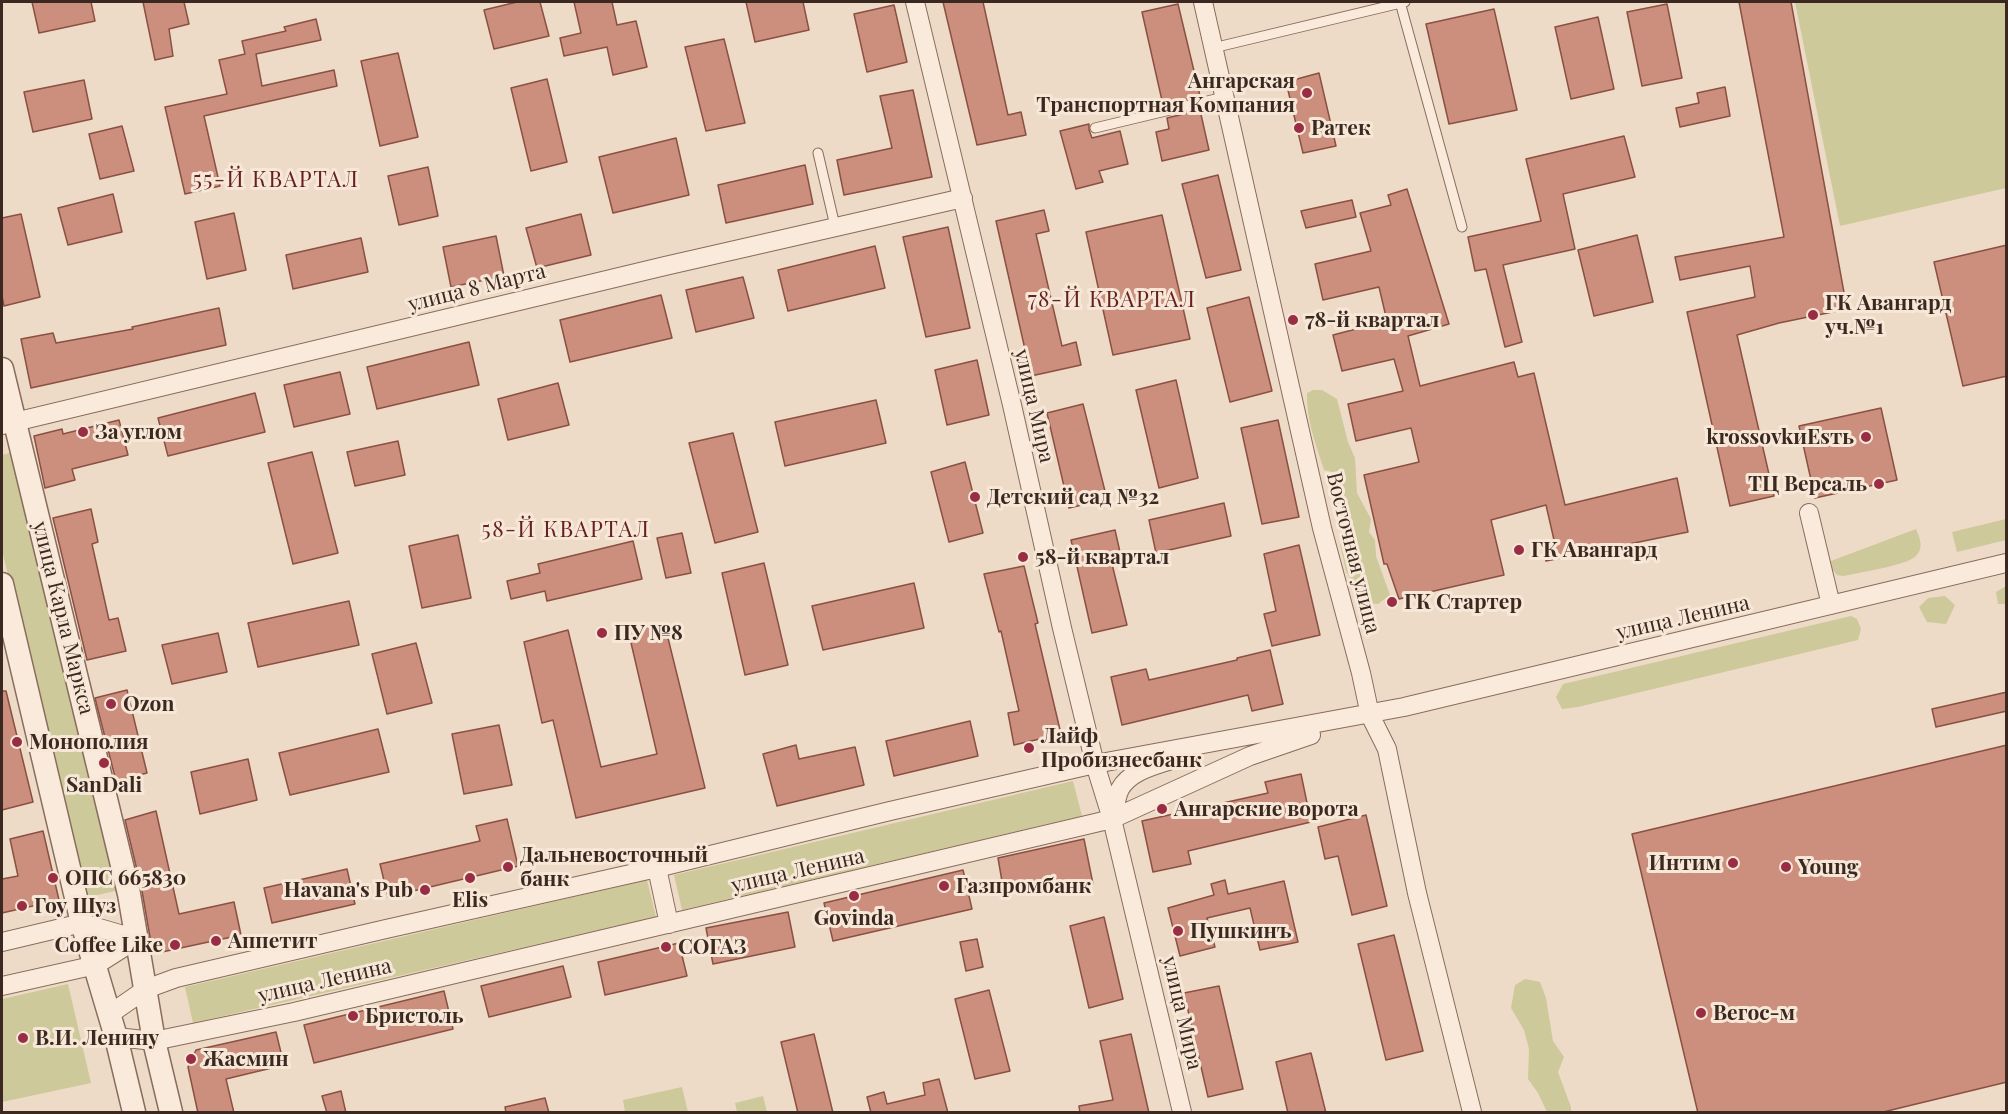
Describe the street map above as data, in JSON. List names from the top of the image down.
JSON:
{
  "streets": {
    "street": [
      "улица 8 Марта",
      "улица Мира",
      "Восточная улица",
      "улица Карла Маркса",
      "улица Ленина"
    ]
  },
  "crossings": [
    ["улица 8 Марта", "улица Мира"],
    ["улица 8 Марта", "улица Карла Маркса"],
    ["улица Мира", "улица Ленина"],
    ["Восточная улица", "улица Ленина"],
    ["улица Карла Маркса", "улица Ленина"]
  ],
  "districts": ["55-Й КВАРТАЛ", "78-Й КВАРТАЛ", "58-Й КВАРТАЛ"],
  "places": [
    "Ангарская Транспортная Компания",
    "Ратек",
    "ГК Авангард уч.№1",
    "78-й квартал",
    "За углом",
    "krossovkиEsть",
    "ТЦ Версаль",
    "Детский сад №32",
    "ГК Авангард",
    "58-й квартал",
    "ГК Стартер",
    "ПУ №8",
    "Ozon",
    "Монополия",
    "Лайф Пробизнесбанк",
    "SanDali",
    "Ангарские ворота",
    "Интим",
    "Дальневосточный банк",
    "Young",
    "ОПС 665830",
    "Elis",
    "Газпромбанк",
    "Havana's Pub",
    "Govinda",
    "Гоу Шуз",
    "Пушкинъ",
    "Аппетит",
    "Coffee Like",
    "СОГАЗ",
    "Вегос-м",
    "Бристоль",
    "В.И. Ленину",
    "Жасмин"
  ]
}
